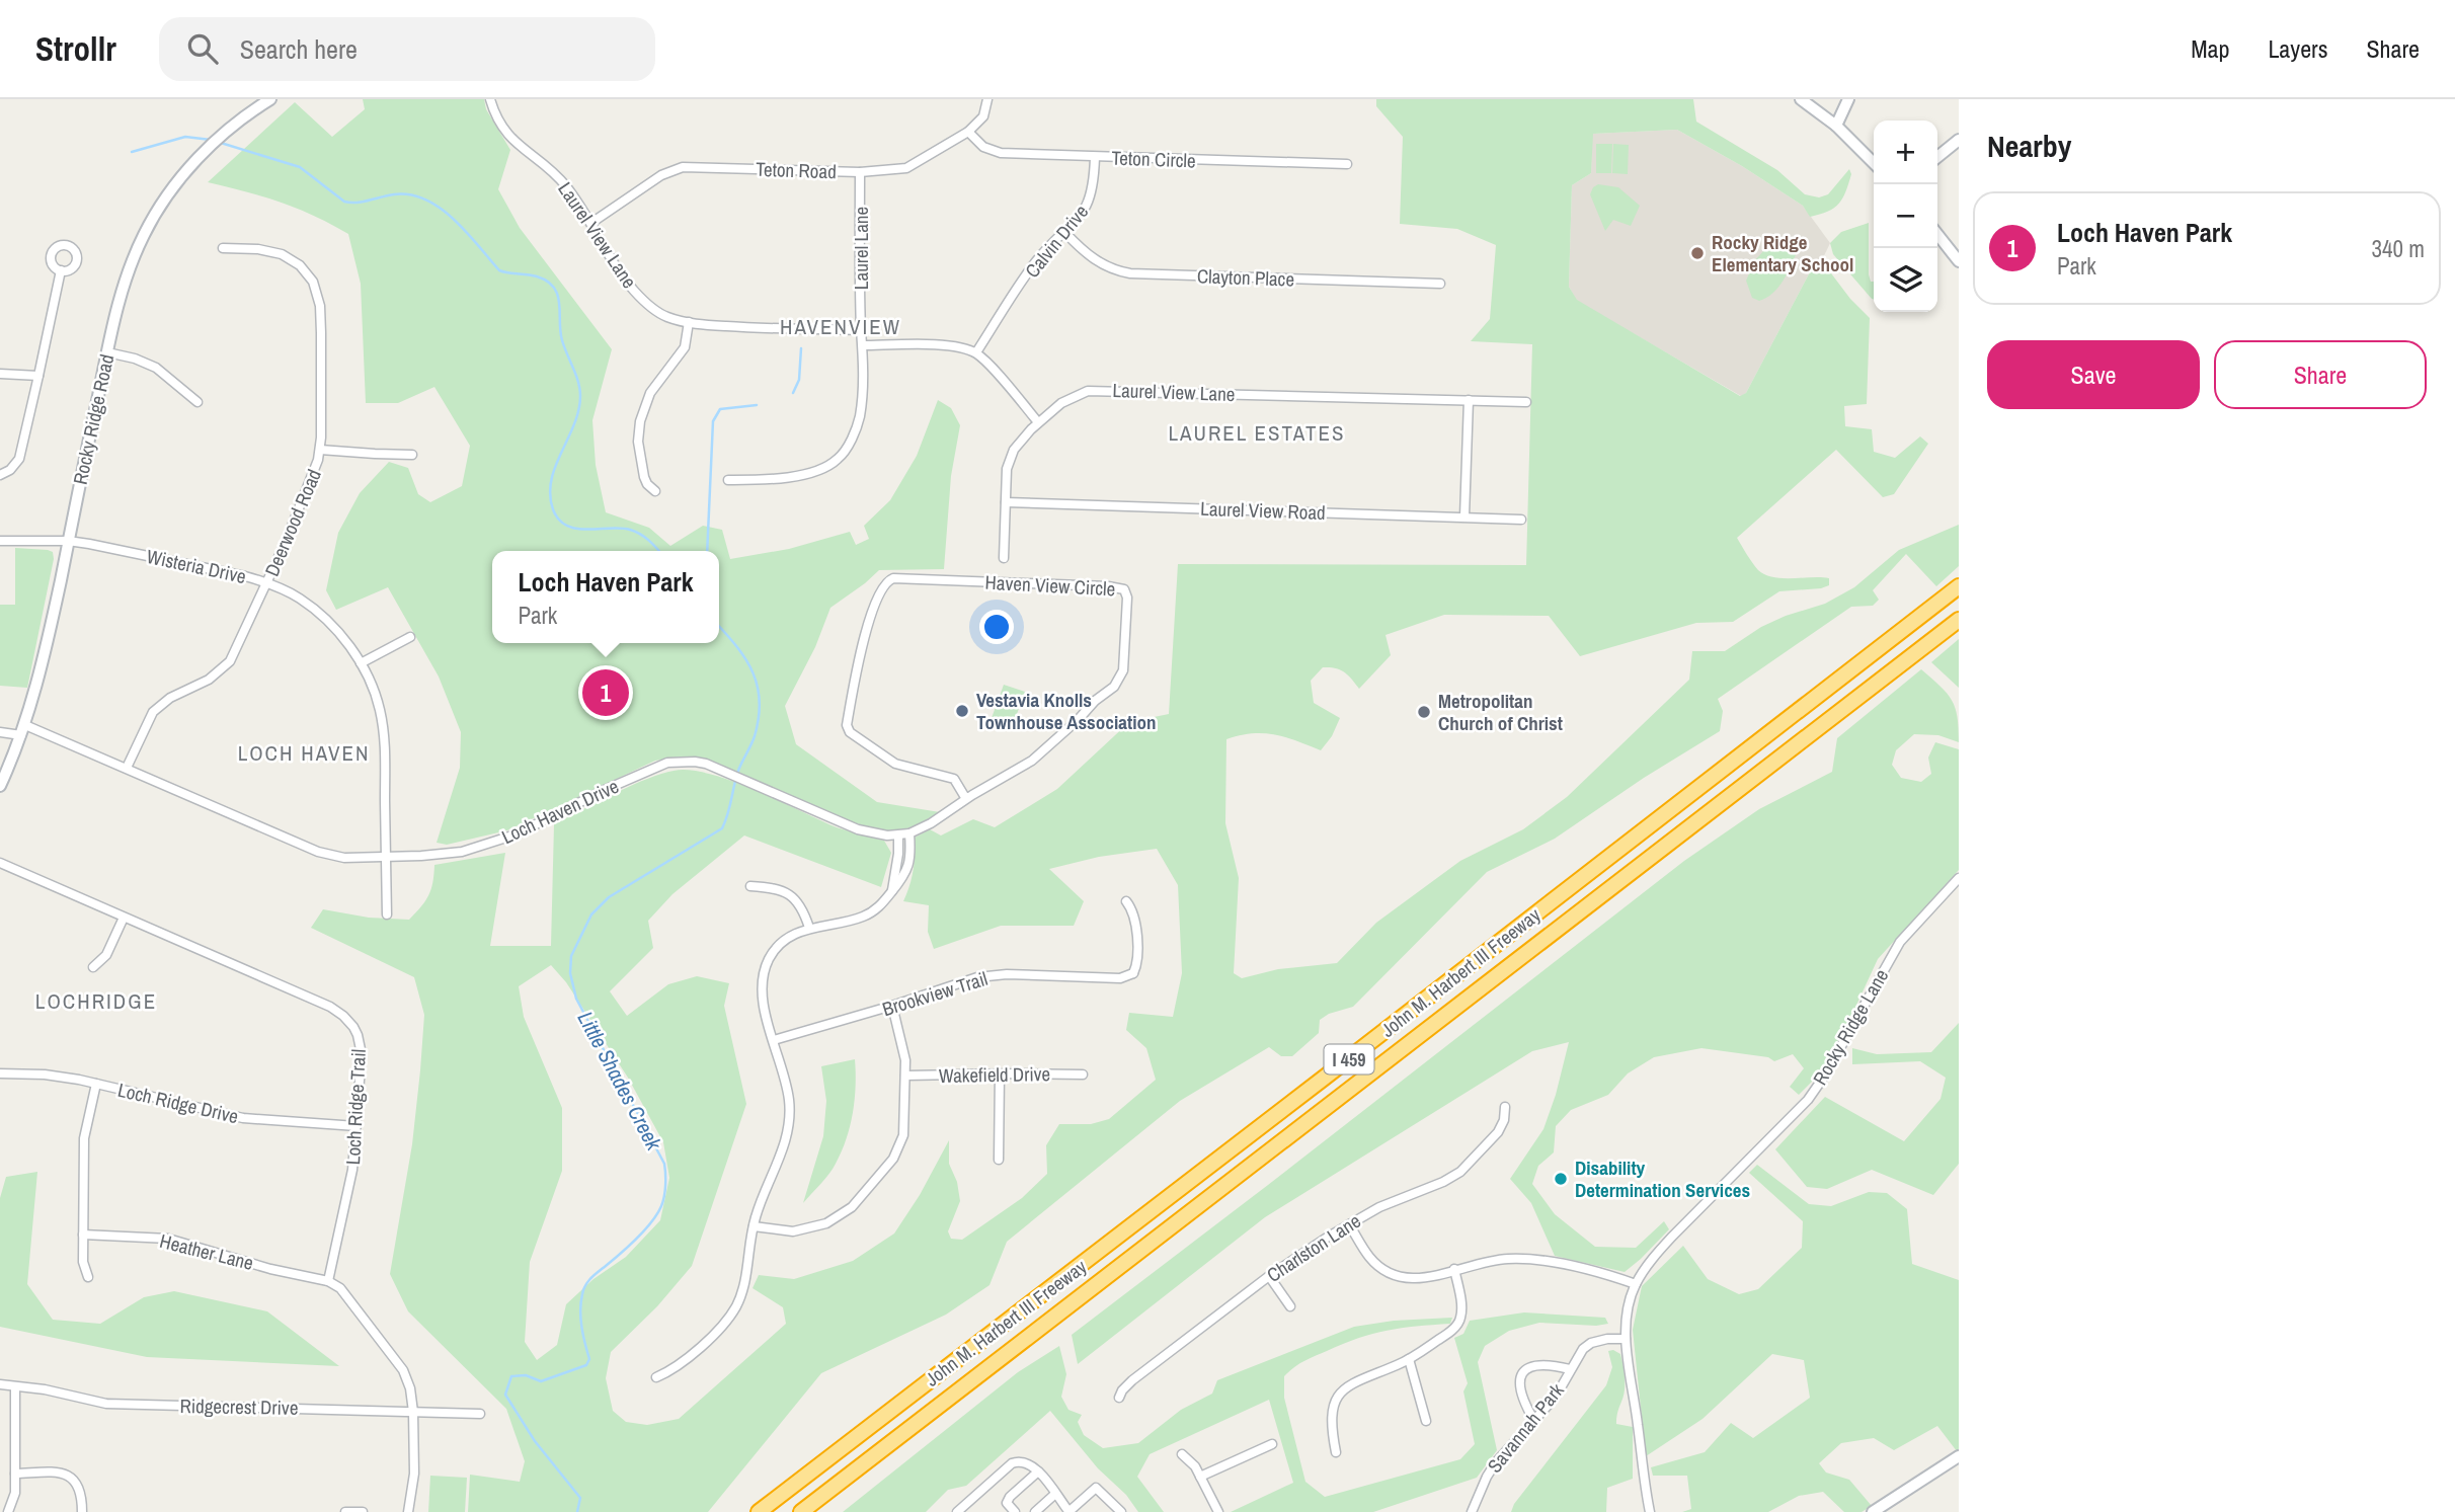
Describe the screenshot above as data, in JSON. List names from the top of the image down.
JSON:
{
  "streets": {
    "highway": ["John M. Harbert III Freeway", "I 459"],
    "main road": ["Rocky Ridge Road"],
    "street": [
      "Teton Circle",
      "Teton Road",
      "Laurel View Lane",
      "Calvin Drive",
      "Laurel Lane",
      "Clayton Place",
      "Laurel View Road",
      "Deerwood Road",
      "Wisteria Drive",
      "Haven View Circle",
      "Loch Haven Drive",
      "Brookview Trail",
      "Rocky Ridge Lane",
      "Wakefield Drive",
      "Loch Ridge Drive",
      "Loch Ridge Trail",
      "Charlston Lane",
      "Heather Lane",
      "Ridgecrest Drive",
      "Savannah Park"
    ]
  },
  "crossings": [
    ["Teton Circle", "Teton Road"],
    ["Teton Circle", "Calvin Drive"],
    ["Teton Road", "Laurel View Lane"],
    ["Teton Road", "Laurel Lane"],
    ["Laurel View Lane", "Laurel Lane"],
    ["Laurel View Lane", "Laurel View Road"],
    ["Calvin Drive", "Clayton Place"],
    ["Rocky Ridge Road", "Wisteria Drive"],
    ["Rocky Ridge Road", "Loch Haven Drive"],
    ["Deerwood Road", "Wisteria Drive"],
    ["Deerwood Road", "Loch Haven Drive"],
    ["Wisteria Drive", "Loch Haven Drive"],
    ["Haven View Circle", "Loch Haven Drive"],
    ["Rocky Ridge Lane", "Savannah Park"],
    ["Loch Ridge Drive", "Loch Ridge Trail"],
    ["Loch Ridge Trail", "Heather Lane"]
  ],
  "districts": [
    "HAVENVIEW",
    "LAUREL ESTATES",
    "LOCH HAVEN",
    "LOCHRIDGE"
  ],
  "water": ["Little Shades Creek"],
  "places": [
    "Rocky Ridge Elementary School",
    "Vestavia Knolls Townhouse Association",
    "Metropolitan Church of Christ",
    "Disability Determination Services"
  ],
  "page": {
    "header": "Strollr",
    "search": "Search here",
    "nav": ["Map", "Layers", "Share"],
    "heading": "Nearby",
    "map_buttons": ["+", "−"],
    "list": [
      {
        "mark": "1",
        "name": "Loch Haven Park",
        "note": "Park",
        "value": "340 m"
      }
    ],
    "buttons": ["Save", "Share"],
    "popup": ["Loch Haven Park", "Park"],
    "pins": "1"
  }
}
